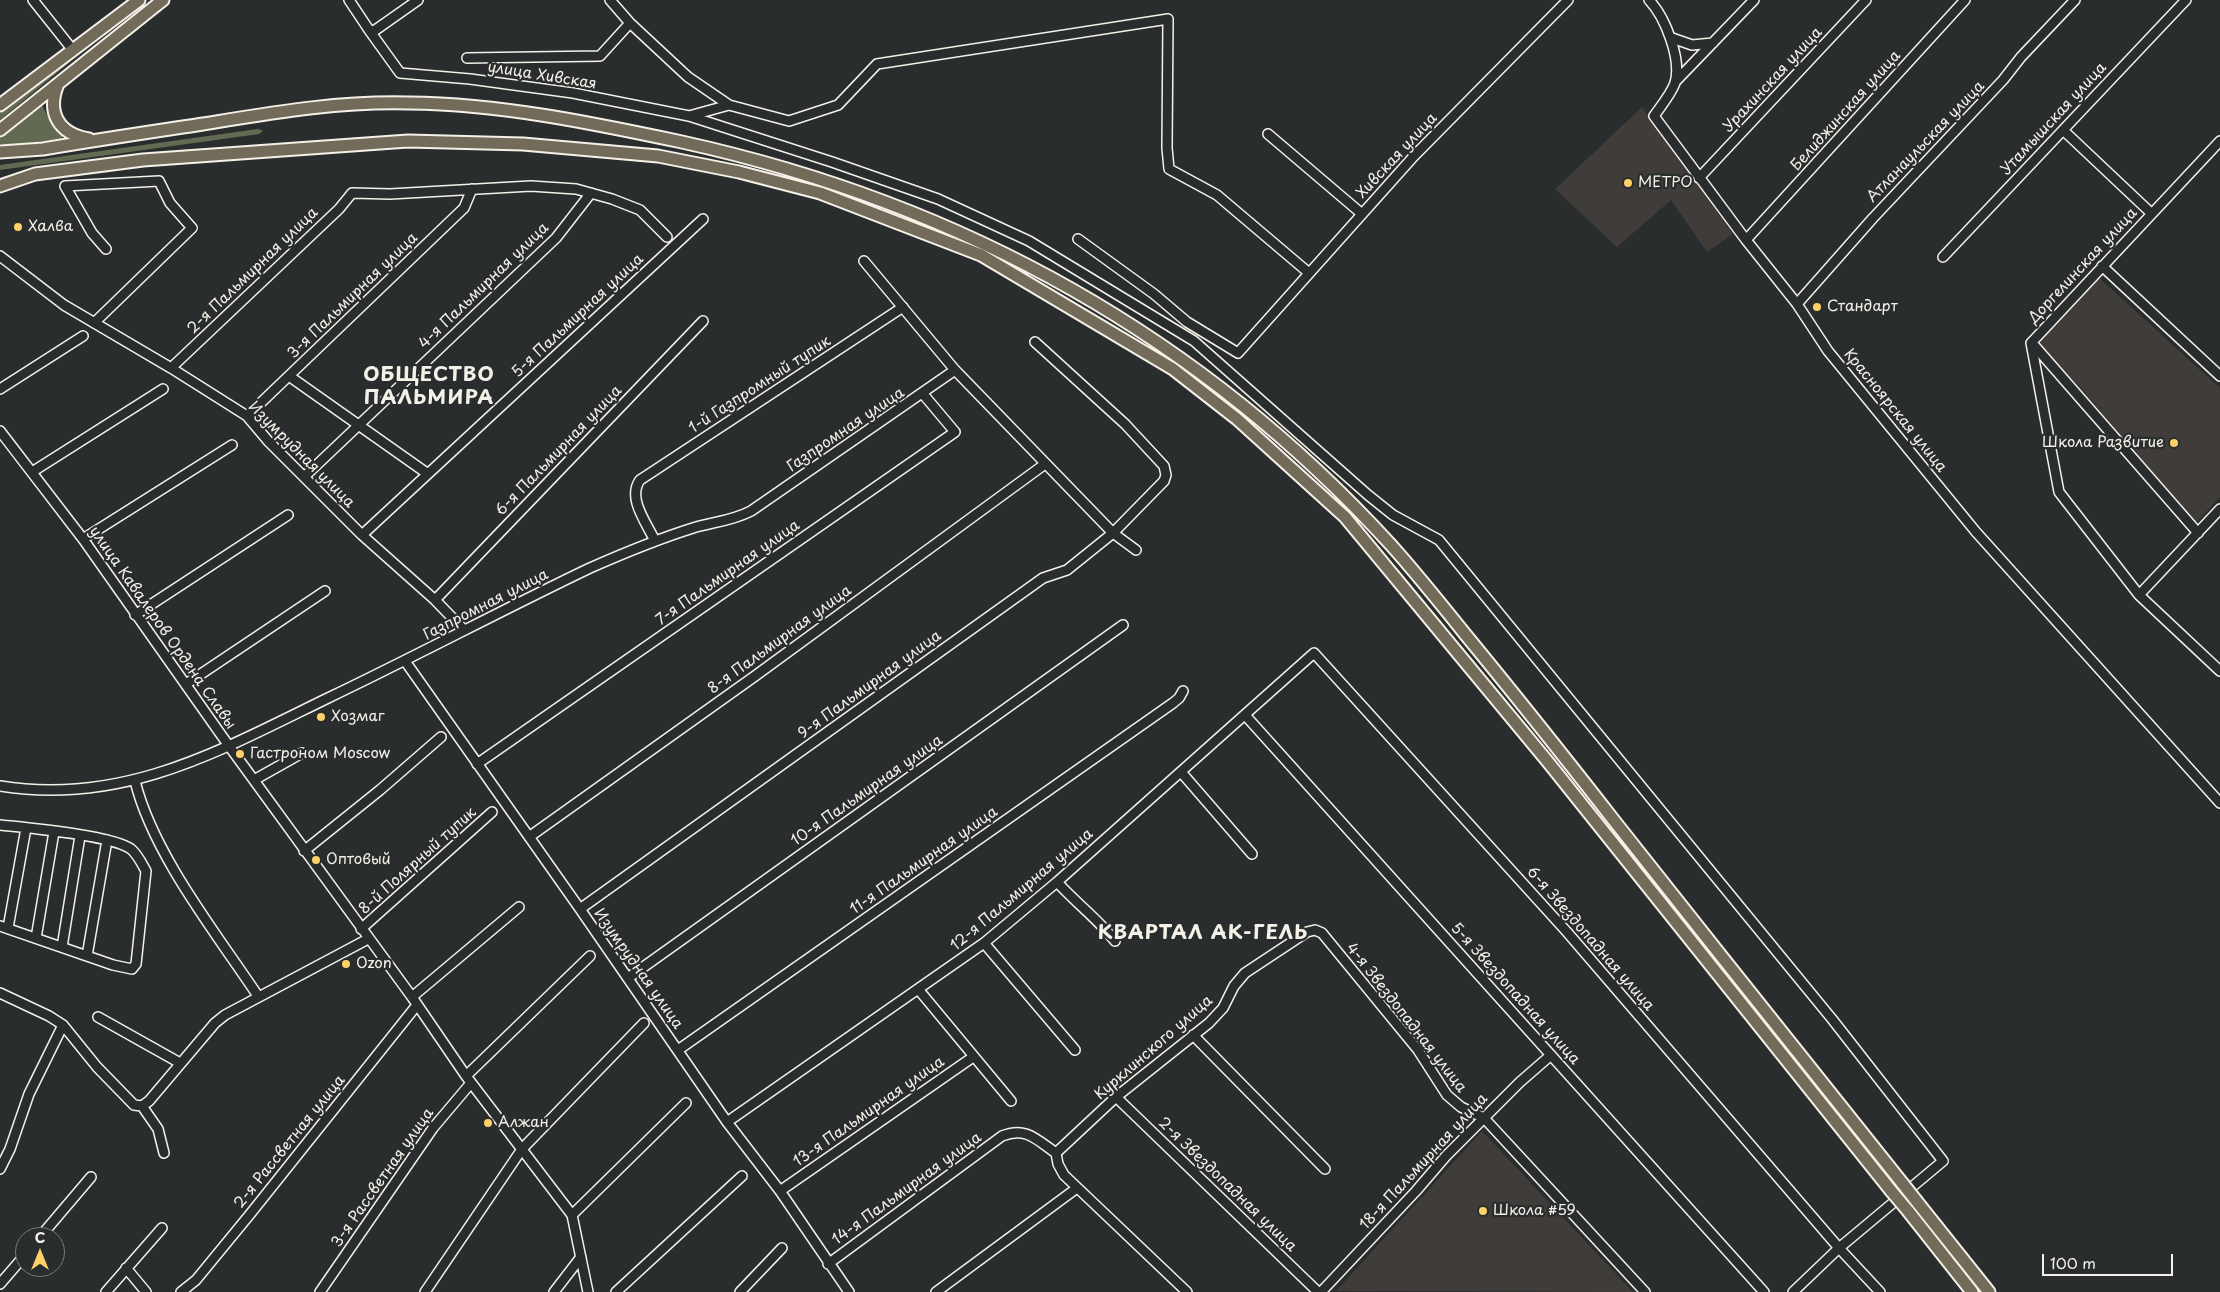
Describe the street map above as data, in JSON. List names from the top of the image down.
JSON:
{
  "streets": {
    "street": [
      "улица Хивская",
      "Урахинская улица",
      "Белиджинская улица",
      "Утамышская улица",
      "Атланаульская улица",
      "Хивская улица",
      "Доргелинская улица",
      "2-я Пальмирная улица",
      "4-я Пальмирная улица",
      "3-я Пальмирная улица",
      "5-я Пальмирная улица",
      "1-й Газпромный тупик",
      "Красноярская улица",
      "Газпромная улица",
      "6-я Пальмирная улица",
      "Изумрудная улица",
      "7-я Пальмирная улица",
      "улица Кавалеров Ордена Славы",
      "8-я Пальмирная улица",
      "9-я Пальмирная улица",
      "10-я Пальмирная улица",
      "8-й Полярный тупик",
      "11-я Пальмирная улица",
      "12-я Пальмирная улица",
      "6-я Звездопадная улица",
      "5-я Звездопадная улица",
      "4-я Звездопадная улица",
      "Курклинского улица",
      "13-я Пальмирная улица",
      "2-я Рассветная улица",
      "18-я Пальмирная улица",
      "3-я Рассветная улица",
      "2-я Звездопадная улица",
      "14-я Пальмирная улица"
    ]
  },
  "crossings": [
    ["Урахинская улица", "Красноярская улица"],
    ["Белиджинская улица", "Красноярская улица"],
    ["Атланаульская улица", "Красноярская улица"],
    ["2-я Пальмирная улица", "3-я Пальмирная улица"],
    ["2-я Пальмирная улица", "Изумрудная улица"],
    ["4-я Пальмирная улица", "Изумрудная улица"],
    ["3-я Пальмирная улица", "Изумрудная улица"],
    ["5-я Пальмирная улица", "Изумрудная улица"],
    ["1-й Газпромный тупик", "Газпромная улица"],
    ["Газпромная улица", "Изумрудная улица"],
    ["Газпромная улица", "7-я Пальмирная улица"],
    ["Газпромная улица", "улица Кавалеров Ордена Славы"],
    ["6-я Пальмирная улица", "Изумрудная улица"],
    ["Изумрудная улица", "7-я Пальмирная улица"],
    ["Изумрудная улица", "8-я Пальмирная улица"],
    ["Изумрудная улица", "9-я Пальмирная улица"],
    ["Изумрудная улица", "10-я Пальмирная улица"],
    ["Изумрудная улица", "11-я Пальмирная улица"],
    ["Изумрудная улица", "12-я Пальмирная улица"],
    ["Изумрудная улица", "13-я Пальмирная улица"],
    ["Изумрудная улица", "14-я Пальмирная улица"],
    ["улица Кавалеров Ордена Славы", "8-й Полярный тупик"],
    ["улица Кавалеров Ордена Славы", "2-я Рассветная улица"],
    ["улица Кавалеров Ордена Славы", "3-я Рассветная улица"],
    ["12-я Пальмирная улица", "6-я Звездопадная улица"],
    ["12-я Пальмирная улица", "5-я Звездопадная улица"],
    ["5-я Звездопадная улица", "18-я Пальмирная улица"],
    ["4-я Звездопадная улица", "Курклинского улица"],
    ["4-я Звездопадная улица", "18-я Пальмирная улица"],
    ["Курклинского улица", "2-я Звездопадная улица"],
    ["Курклинского улица", "14-я Пальмирная улица"],
    ["18-я Пальмирная улица", "2-я Звездопадная улица"]
  ],
  "districts": ["ОБЩЕСТВО ПАЛЬМИРА", "КВАРТАЛ АК-ГЕЛЬ"],
  "places": [
    "МЕТРО",
    "Халва",
    "Стандарт",
    "Школа Развитие",
    "Хозмаг",
    "Гастроном Moscow",
    "Оптовый",
    "Ozon",
    "Алжан",
    "Школа #59"
  ],
  "scale_bar": "100 m",
  "north": "top"
}
